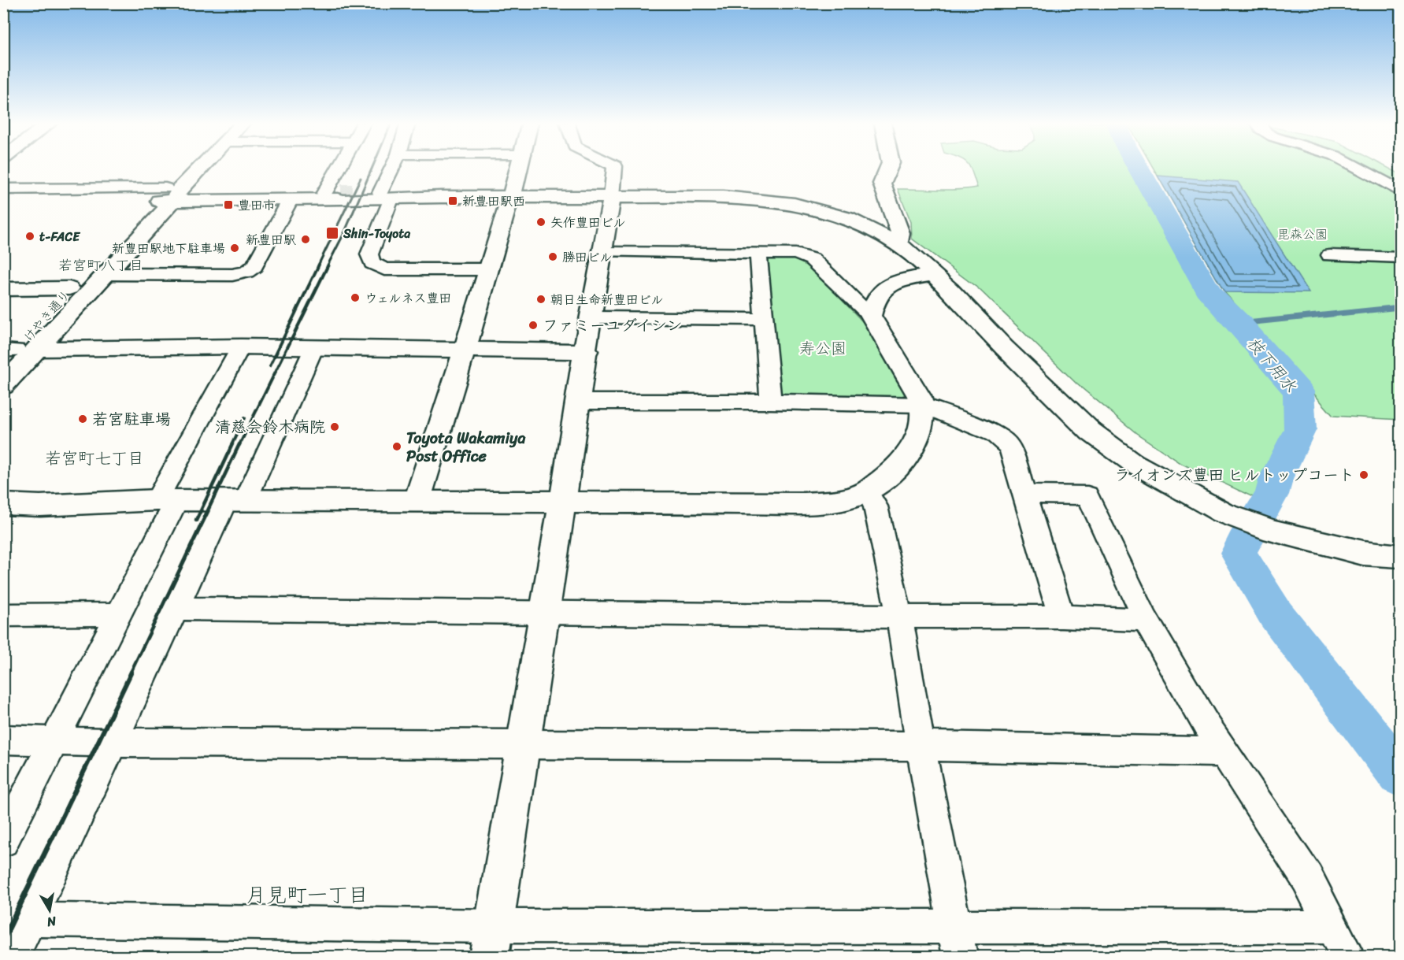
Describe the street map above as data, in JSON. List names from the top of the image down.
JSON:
{
  "streets": {
    "main road": ["けやき通り"]
  },
  "districts": ["若宮町八丁目", "若宮町七丁目", "月見町一丁目"],
  "water": ["枝下用水"],
  "parks": ["毘森公園", "寿公園"],
  "places": {
    "transit": ["新豊田駅西", "豊田市", "Shin-Toyota"],
    "other": [
      "矢作豊田ビル",
      "t-FACE",
      "新豊田駅",
      "新豊田駅地下駐車場",
      "勝田ビル",
      "ウェルネス豊田",
      "朝日生命新豊田ビル",
      "ファミーユダイシン",
      "若宮駐車場",
      "清慈会鈴木病院",
      "Toyota Wakamiya Post Office",
      "ライオンズ豊田 ヒルトップコート"
    ]
  },
  "north": "bottom"
}
